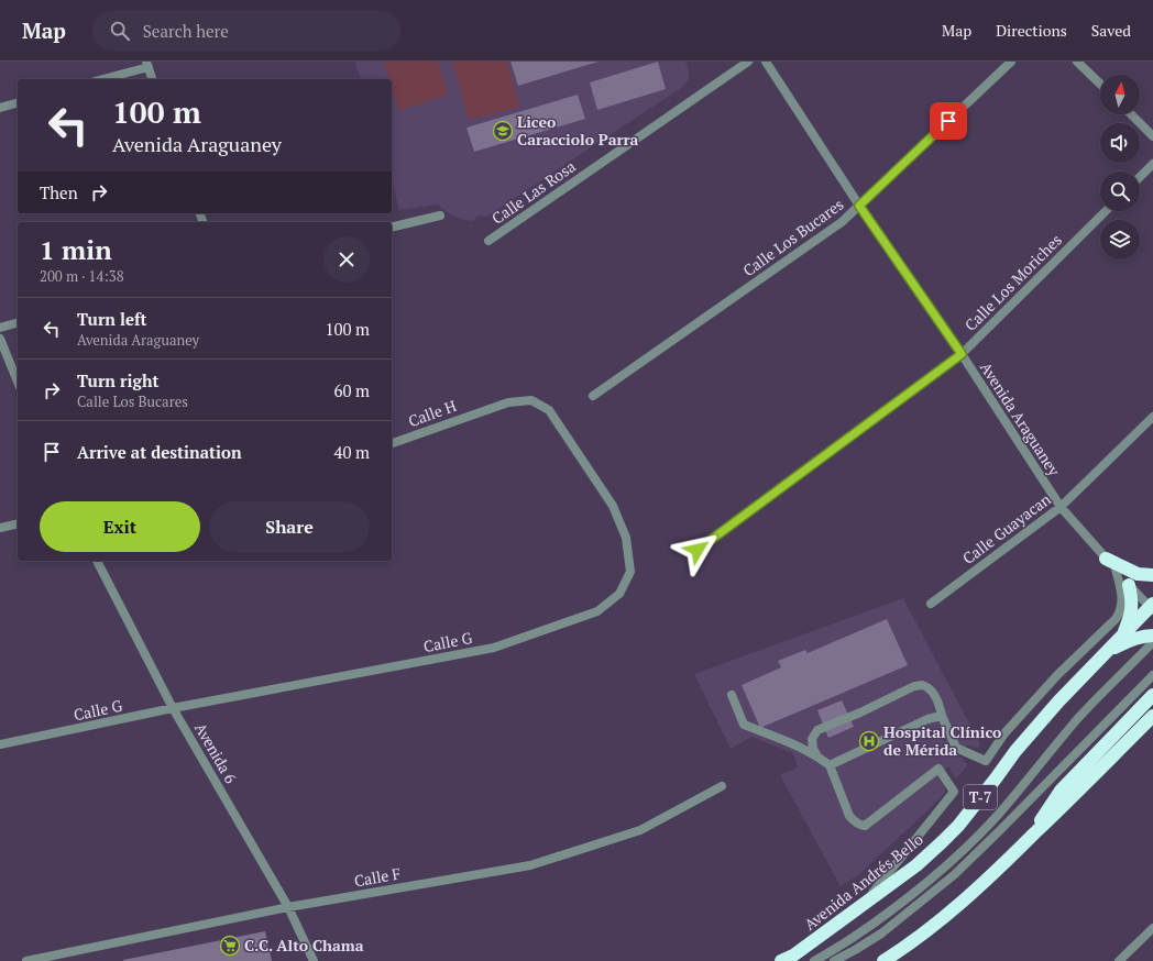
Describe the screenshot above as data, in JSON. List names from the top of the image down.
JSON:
{
  "streets": {
    "highway": ["T-7", "Avenida Andrés Bello"],
    "street": [
      "Calle Las Rosa",
      "Calle Los Bucares",
      "Calle Los Moriches",
      "Calle H",
      "Avenida Araguaney",
      "Calle Guayacan",
      "Calle G",
      "Avenida 6",
      "Calle F"
    ]
  },
  "crossings": [
    ["Calle Los Bucares", "Avenida Araguaney"],
    ["Calle Los Moriches", "Avenida Araguaney"],
    ["Calle H", "Calle G"],
    ["Avenida Araguaney", "Calle Guayacan"],
    ["Avenida Araguaney", "Avenida Andrés Bello"],
    ["Calle G", "Avenida 6"],
    ["Avenida 6", "Calle F"]
  ],
  "places": {
    "school or university": ["Liceo Caracciolo Parra"],
    "hospital": ["Hospital Clínico de Mérida"],
    "supermarket": ["C.C. Alto Chama"]
  },
  "north": "top",
  "page": {
    "header": "Map",
    "search": "Search here",
    "nav": ["Map", "Directions", "Saved"],
    "turn": ["100 m", "Avenida Araguaney"],
    "then": "Then",
    "heading": ["1 min", "200 m · 14:38"],
    "list": [
      {
        "name": "Turn left",
        "note": "Avenida Araguaney",
        "value": "100 m"
      },
      {
        "name": "Turn right",
        "note": "Calle Los Bucares",
        "value": "60 m"
      },
      {
        "name": "Arrive at destination",
        "value": "40 m"
      }
    ],
    "buttons": ["Exit", "Share"]
  }
}
